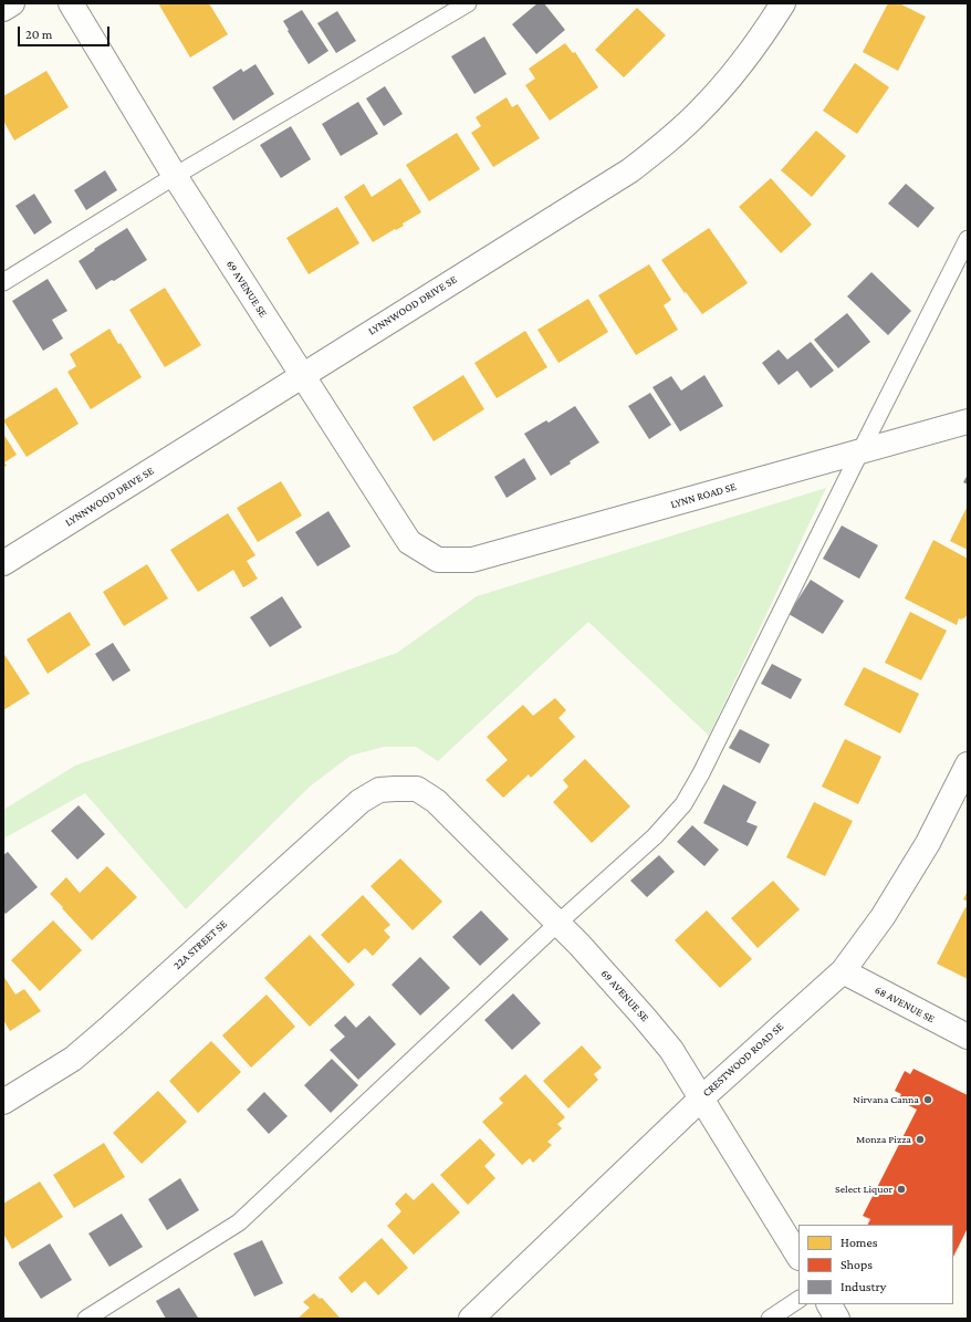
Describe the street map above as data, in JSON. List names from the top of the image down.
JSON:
{
  "streets": {
    "street": [
      "69 AVENUE SE",
      "LYNNWOOD DRIVE SE",
      "LYNN ROAD SE",
      "22A STREET SE",
      "68 AVENUE SE",
      "CRESTWOOD ROAD SE"
    ]
  },
  "crossings": [
    ["69 AVENUE SE", "LYNNWOOD DRIVE SE"],
    ["69 AVENUE SE", "LYNN ROAD SE"],
    ["69 AVENUE SE", "22A STREET SE"],
    ["69 AVENUE SE", "CRESTWOOD ROAD SE"],
    ["68 AVENUE SE", "CRESTWOOD ROAD SE"]
  ],
  "places": ["Nirvana Canna", "Monza Pizza", "Select Liquor"],
  "legend": ["Homes", "Shops", "Industry"],
  "scale_bar": "20 m"
}
